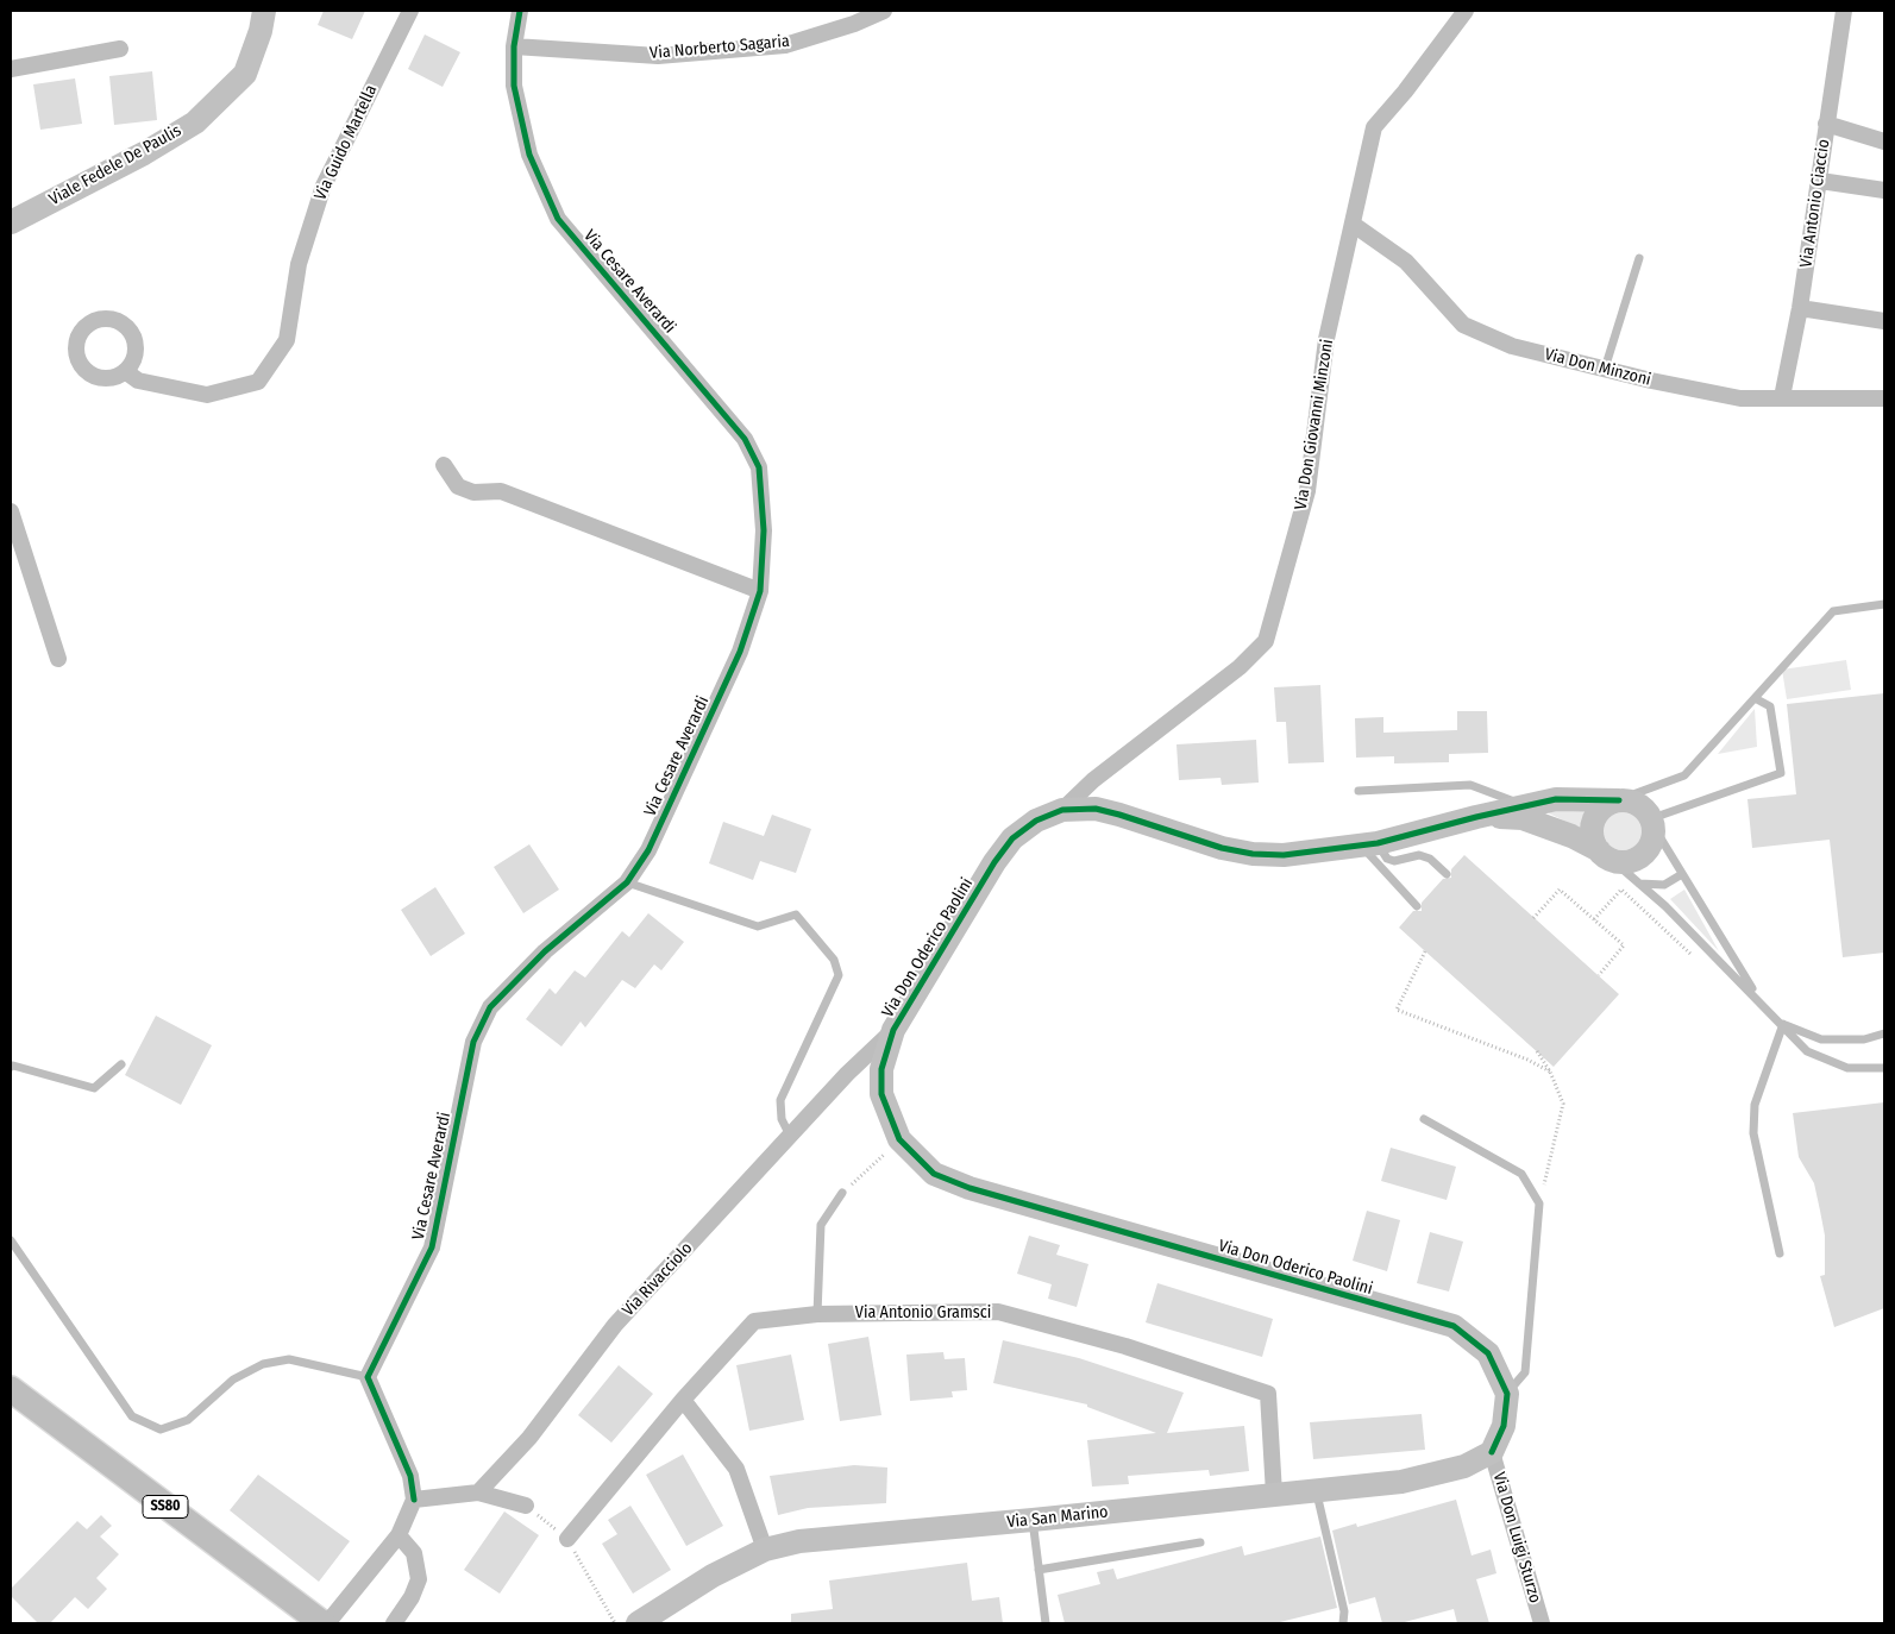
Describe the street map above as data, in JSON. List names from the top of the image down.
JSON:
{
  "streets": {
    "main road": ["SS80"],
    "street": [
      "Via Norberto Sagaria",
      "Via Guido Martella",
      "Viale Fedele De Paulis",
      "Via Antonio Ciaccio",
      "Via Cesare Averardi",
      "Via Don Minzoni",
      "Via Don Giovanni Minzoni",
      "Via Don Oderico Paolini",
      "Via Rivacciolo",
      "Via Antonio Gramsci",
      "Via San Marino",
      "Via Don Luigi Sturzo"
    ]
  },
  "crossings": [
    ["Via Norberto Sagaria", "Via Cesare Averardi"],
    ["Via Antonio Ciaccio", "Via Don Minzoni"],
    ["Via Don Minzoni", "Via Don Giovanni Minzoni"],
    ["Via Don Giovanni Minzoni", "Via Don Oderico Paolini"],
    ["Via Don Oderico Paolini", "Via Rivacciolo"],
    ["Via Antonio Gramsci", "Via San Marino"],
    ["Via San Marino", "Via Don Luigi Sturzo"]
  ]
}
